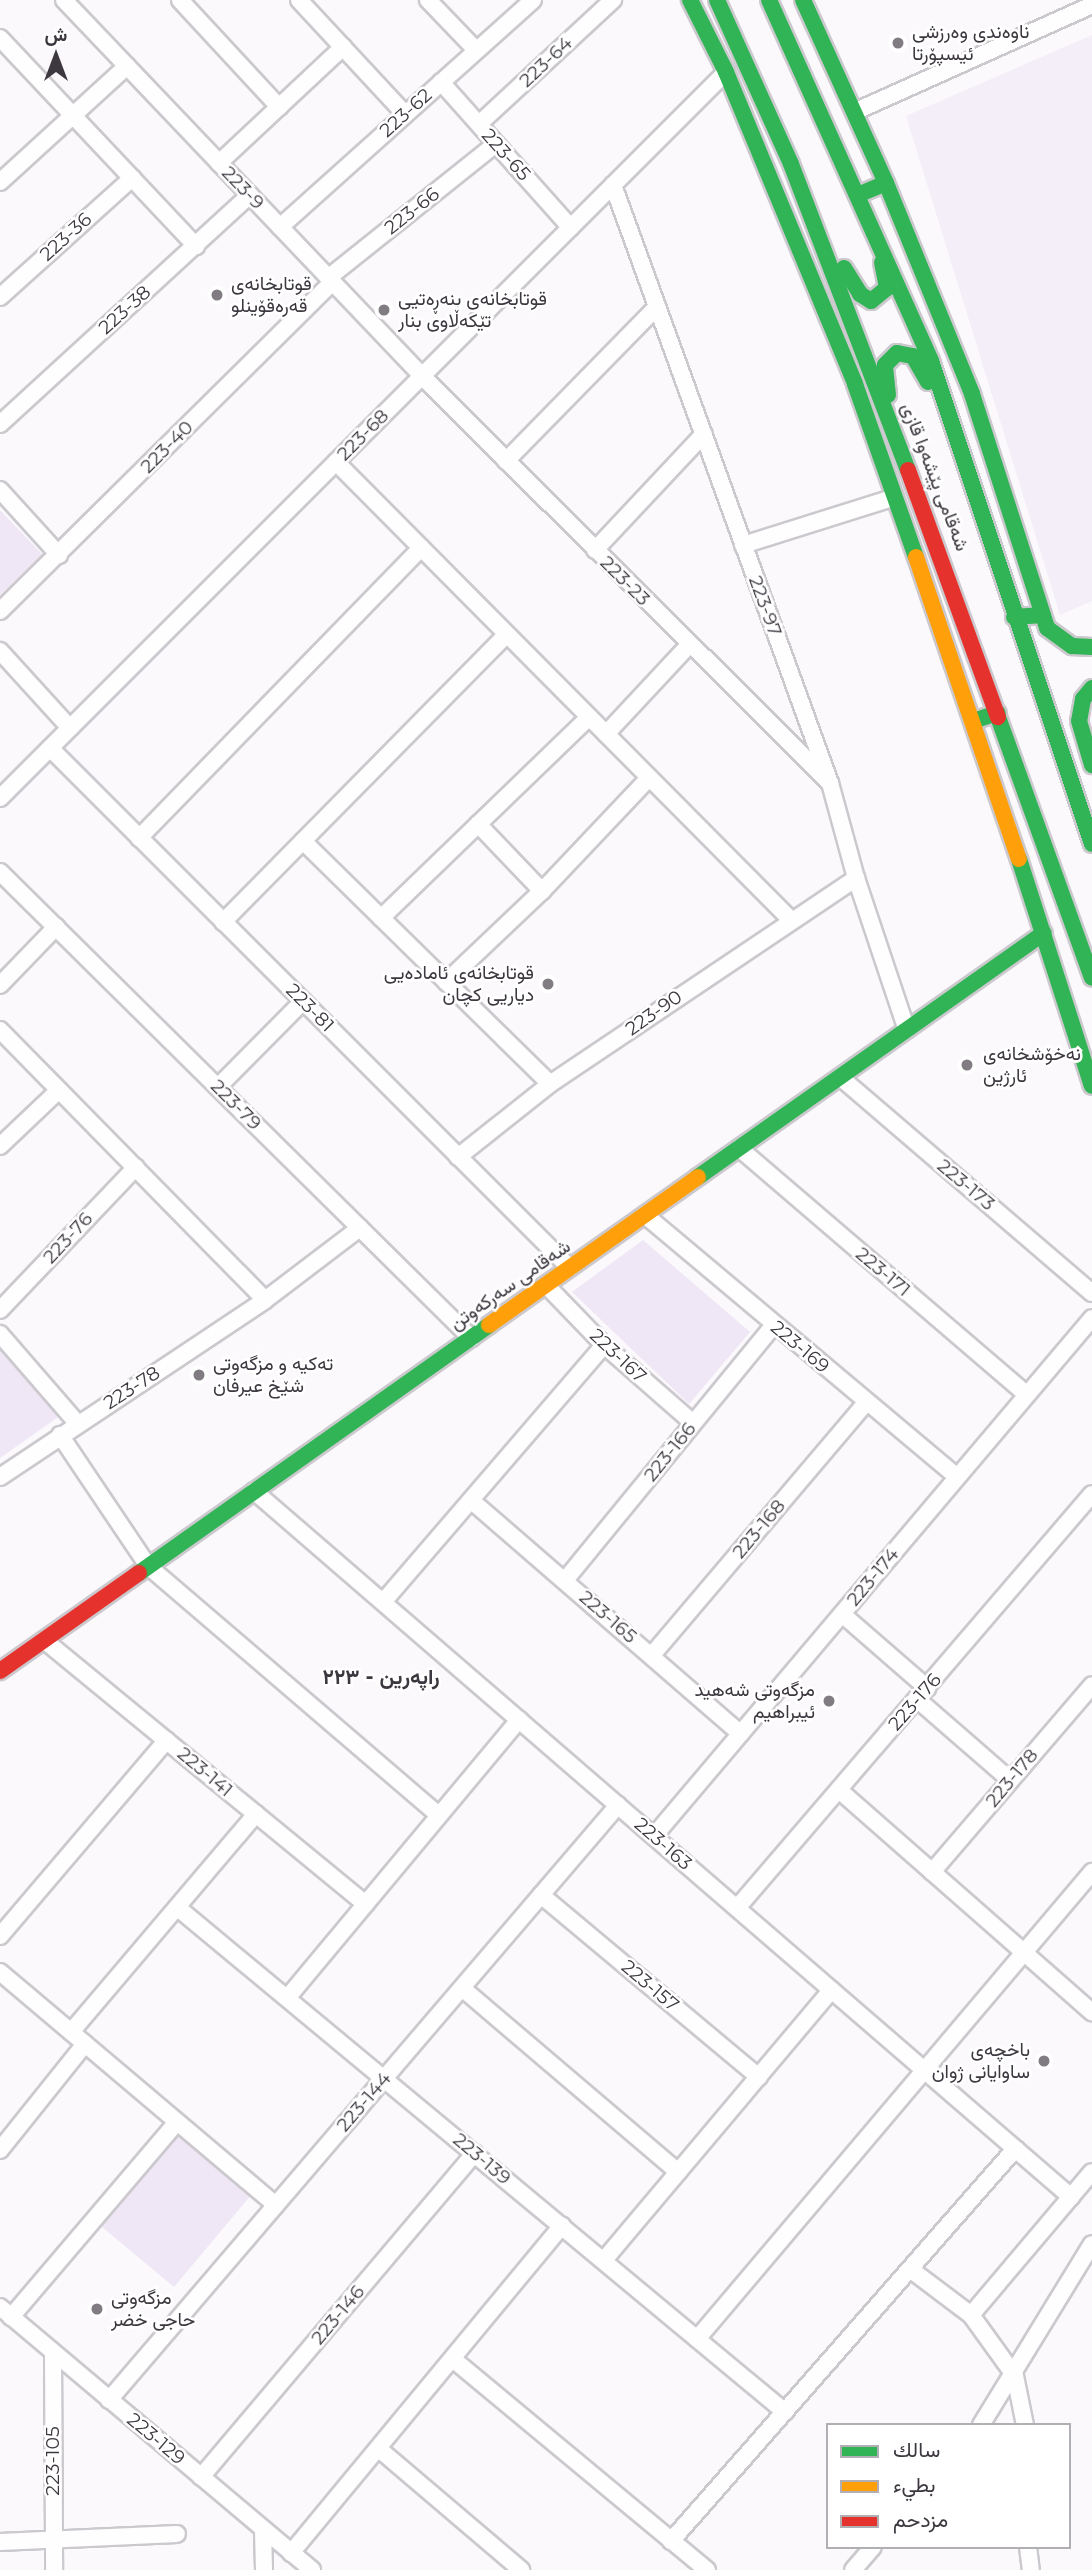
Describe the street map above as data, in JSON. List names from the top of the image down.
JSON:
{
  "streets": {
    "main road": ["شەقامی پێشەوا قازی", "شەقامی سەرکەوتن"],
    "street": [
      "223-64",
      "223-62",
      "223-65",
      "223-9",
      "223-66",
      "223-36",
      "223-38",
      "223-68",
      "223-40",
      "223-23",
      "223-97",
      "223-81",
      "223-90",
      "223-79",
      "223-173",
      "223-76",
      "223-171",
      "223-169",
      "223-167",
      "223-78",
      "223-166",
      "223-168",
      "223-174",
      "223-165",
      "223-176",
      "223-141",
      "223-178",
      "223-163",
      "223-157",
      "223-144",
      "223-139",
      "223-146",
      "223-129",
      "223-105"
    ]
  },
  "crossings": [
    ["223-64", "223-65"],
    ["223-62", "223-65"],
    ["223-62", "223-9"],
    ["223-65", "223-66"],
    ["223-65", "223-68"],
    ["223-9", "223-66"],
    ["223-9", "223-38"],
    ["223-9", "223-68"],
    ["223-9", "223-40"],
    ["223-9", "223-23"],
    ["223-66", "223-40"],
    ["223-68", "223-23"],
    ["223-68", "223-97"],
    ["223-68", "223-81"],
    ["223-23", "223-97"],
    ["223-97", "223-90"],
    ["223-97", "شەقامی سەرکەوتن"],
    ["223-81", "223-90"],
    ["223-81", "شەقامی سەرکەوتن"],
    ["223-79", "شەقامی سەرکەوتن"],
    ["223-79", "223-78"],
    ["223-173", "شەقامی سەرکەوتن"],
    ["223-171", "شەقامی سەرکەوتن"],
    ["223-171", "223-174"],
    ["شەقامی سەرکەوتن", "223-169"],
    ["شەقامی سەرکەوتن", "223-167"],
    ["شەقامی سەرکەوتن", "223-141"],
    ["شەقامی سەرکەوتن", "223-163"],
    ["223-169", "223-166"],
    ["223-169", "223-168"],
    ["223-169", "223-174"],
    ["223-167", "223-166"],
    ["223-166", "223-165"],
    ["223-168", "223-165"],
    ["223-174", "223-165"],
    ["223-174", "223-163"],
    ["223-176", "223-163"],
    ["223-163", "223-144"],
    ["223-157", "223-144"],
    ["223-144", "223-139"],
    ["223-144", "223-129"],
    ["223-139", "223-146"],
    ["223-146", "223-129"],
    ["223-129", "223-105"]
  ],
  "districts": ["راپەرین - ٢٢٣"],
  "places": [
    "ناوەندی وەرزشی ئیسپۆرتا",
    "قوتابخانەی قەرەقۆینلو",
    "قوتابخانەی بنەڕەتیی تێکەڵاوی بنار",
    "قوتابخانەی ئامادەیی دیاریی کچان",
    "نەخۆشخانەی ئارژین",
    "تەکیە و مزگەوتی شێخ عیرفان",
    "مزگەوتی شەهید ئیبراهیم",
    "باخچەی ساوایانی ژوان",
    "مزگه‌وتی حاجی خضر"
  ],
  "legend": ["سالك", "بطيء", "مزدحم"],
  "north": "top"
}
